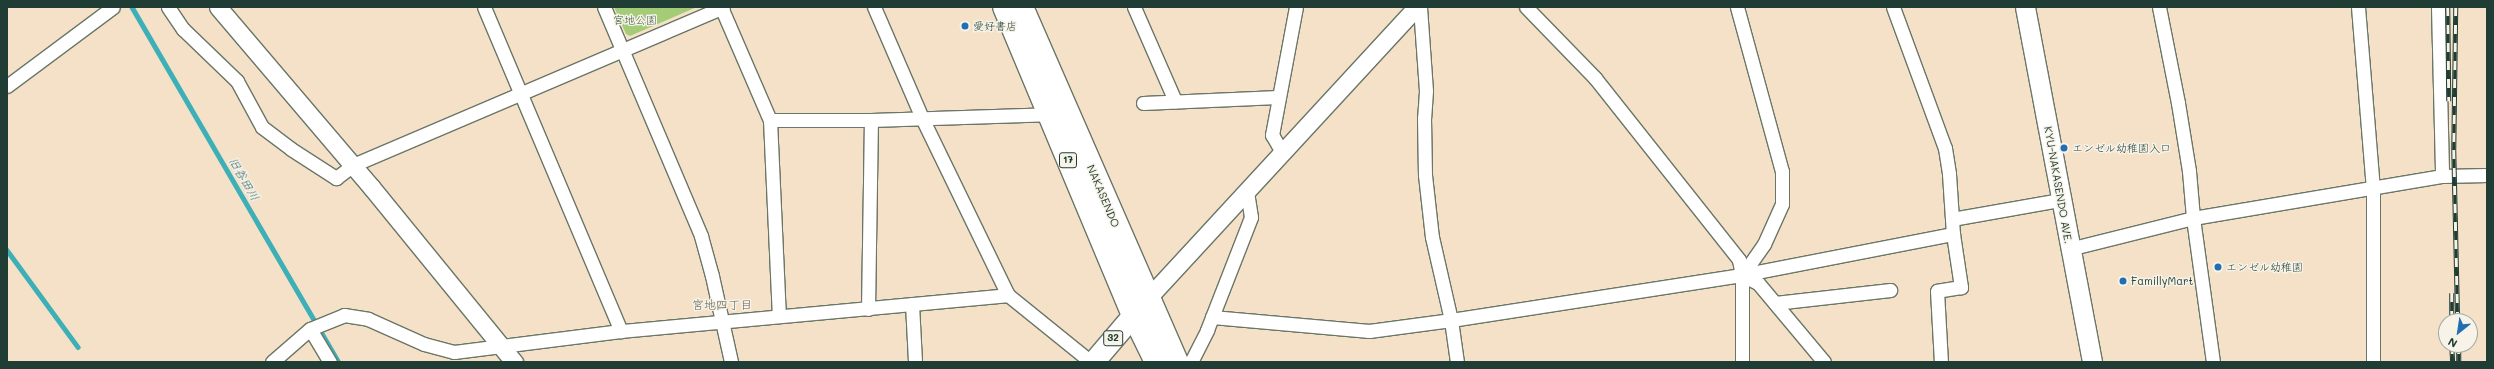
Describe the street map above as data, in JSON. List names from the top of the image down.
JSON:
{
  "streets": {
    "highway": ["17", "NAKASENDO"],
    "main road": ["KYU-NAKASENDO AVE.", "32"]
  },
  "crossings": [
    ["NAKASENDO", "32"]
  ],
  "districts": ["宮地四丁目"],
  "water": ["旧谷田川"],
  "parks": ["宮地公園"],
  "places": [
    "愛好書店",
    "エンゼル幼稚園入口",
    "エンゼル幼稚園",
    "FamillyMart"
  ],
  "north": "bottom left"
}
